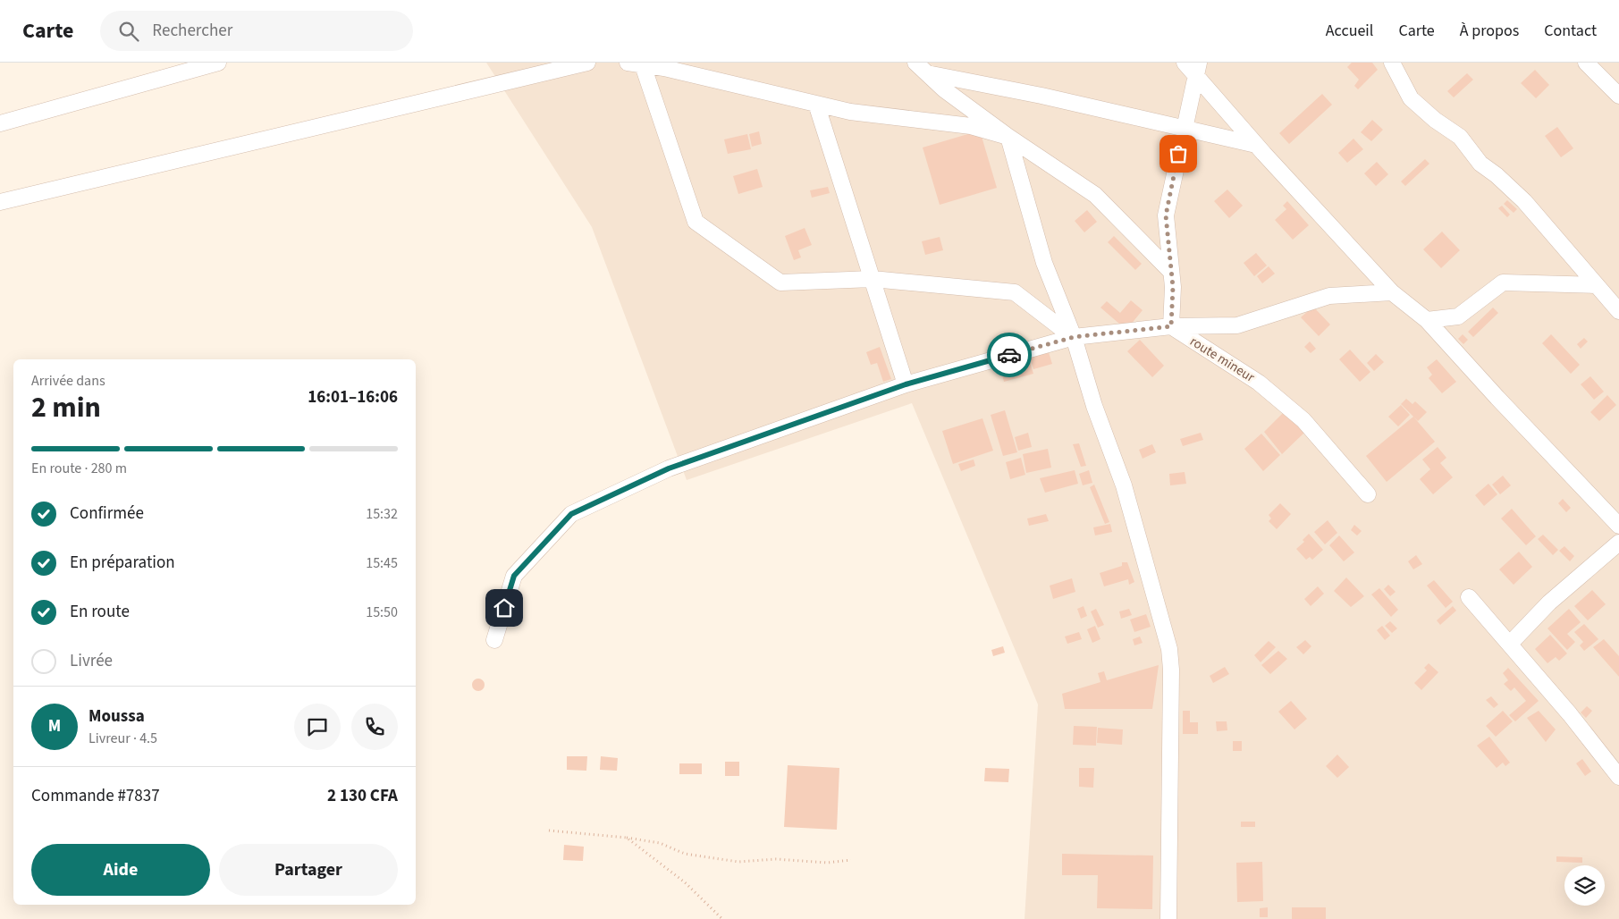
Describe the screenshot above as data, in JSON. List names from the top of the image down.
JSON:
{
  "streets": {
    "street": ["route mineur"]
  },
  "page": {
    "header": "Carte",
    "search": "Rechercher",
    "nav": [
      "Accueil",
      "Carte",
      "À propos",
      "Contact"
    ],
    "heading": ["2 min", "Arrivée dans", "16:01–16:06"],
    "panel": [
      "Moussa",
      "Livreur · 4.5",
      "Commande #7837",
      "2 130 CFA"
    ],
    "bar": "En route · 280 m",
    "list": [
      ["Confirmée", "15:32"],
      ["En préparation", "15:45"],
      ["En route", "15:50"],
      "Livrée"
    ],
    "round": "M",
    "buttons": ["Aide", "Partager"]
  }
}
